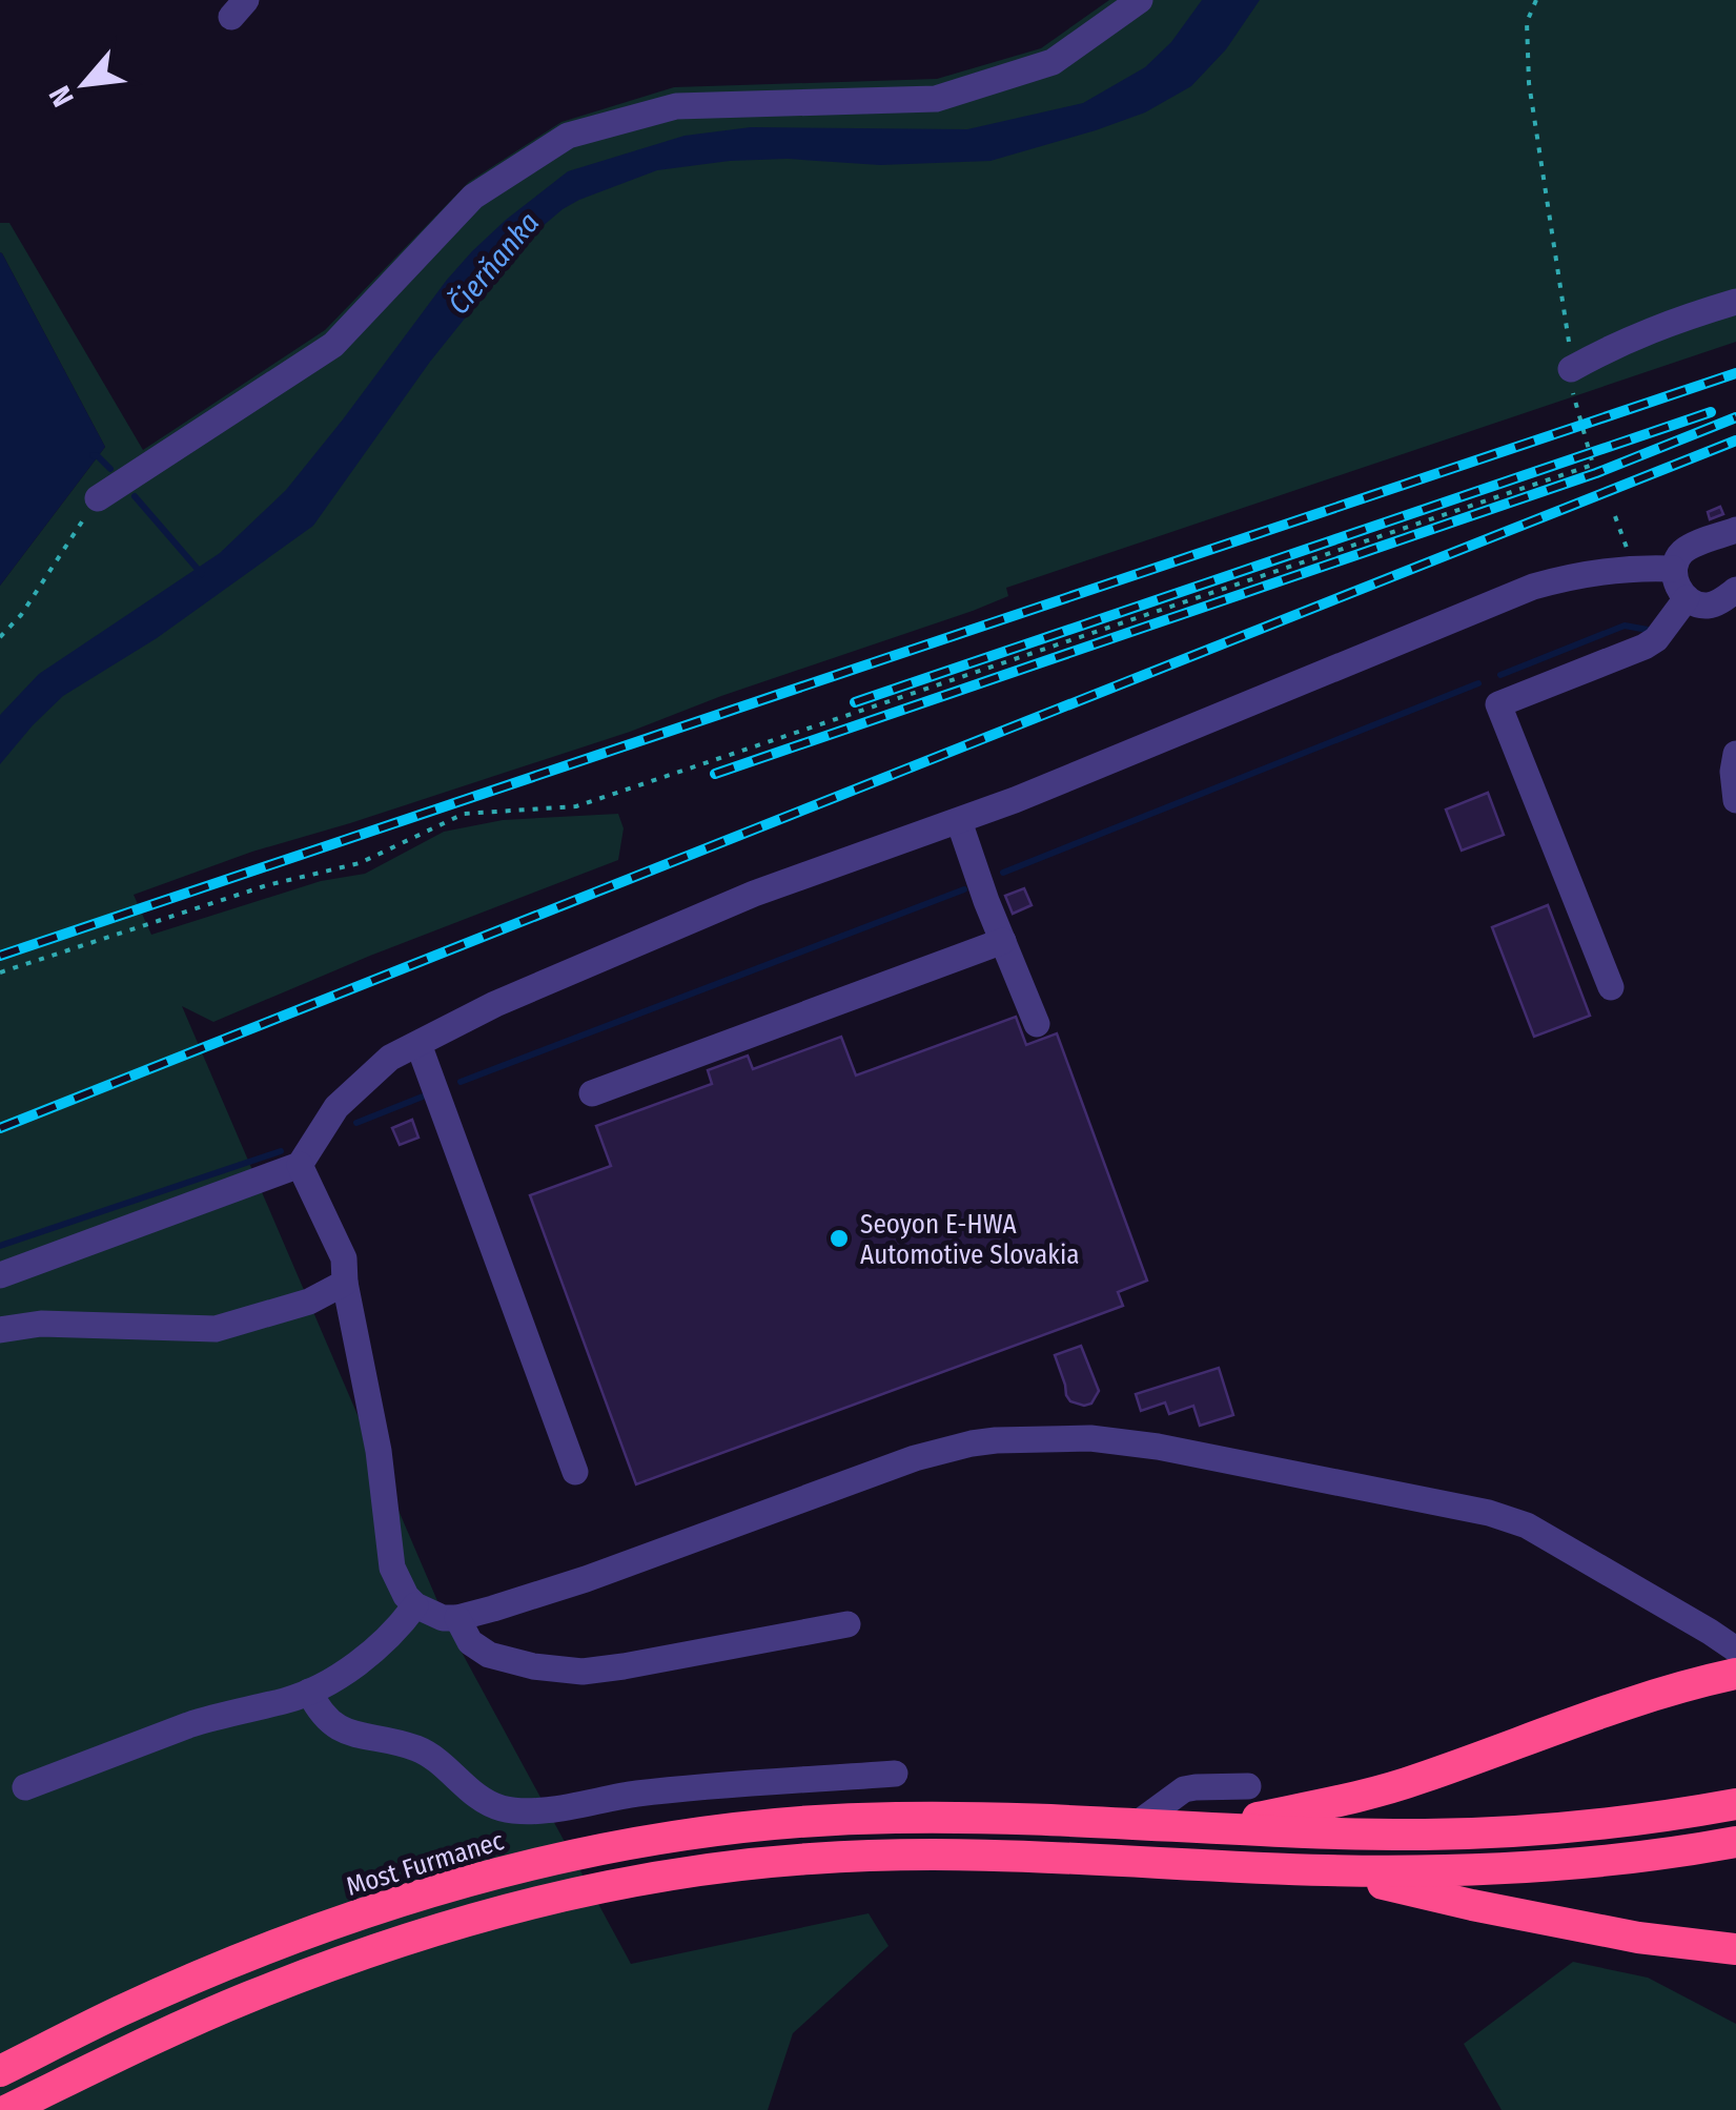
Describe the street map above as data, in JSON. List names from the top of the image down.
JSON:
{
  "streets": {
    "highway": ["Most Furmanec"]
  },
  "water": ["Čierňanka"],
  "places": ["Seoyon E-HWA Automotive Slovakia"],
  "north": "bottom left"
}
